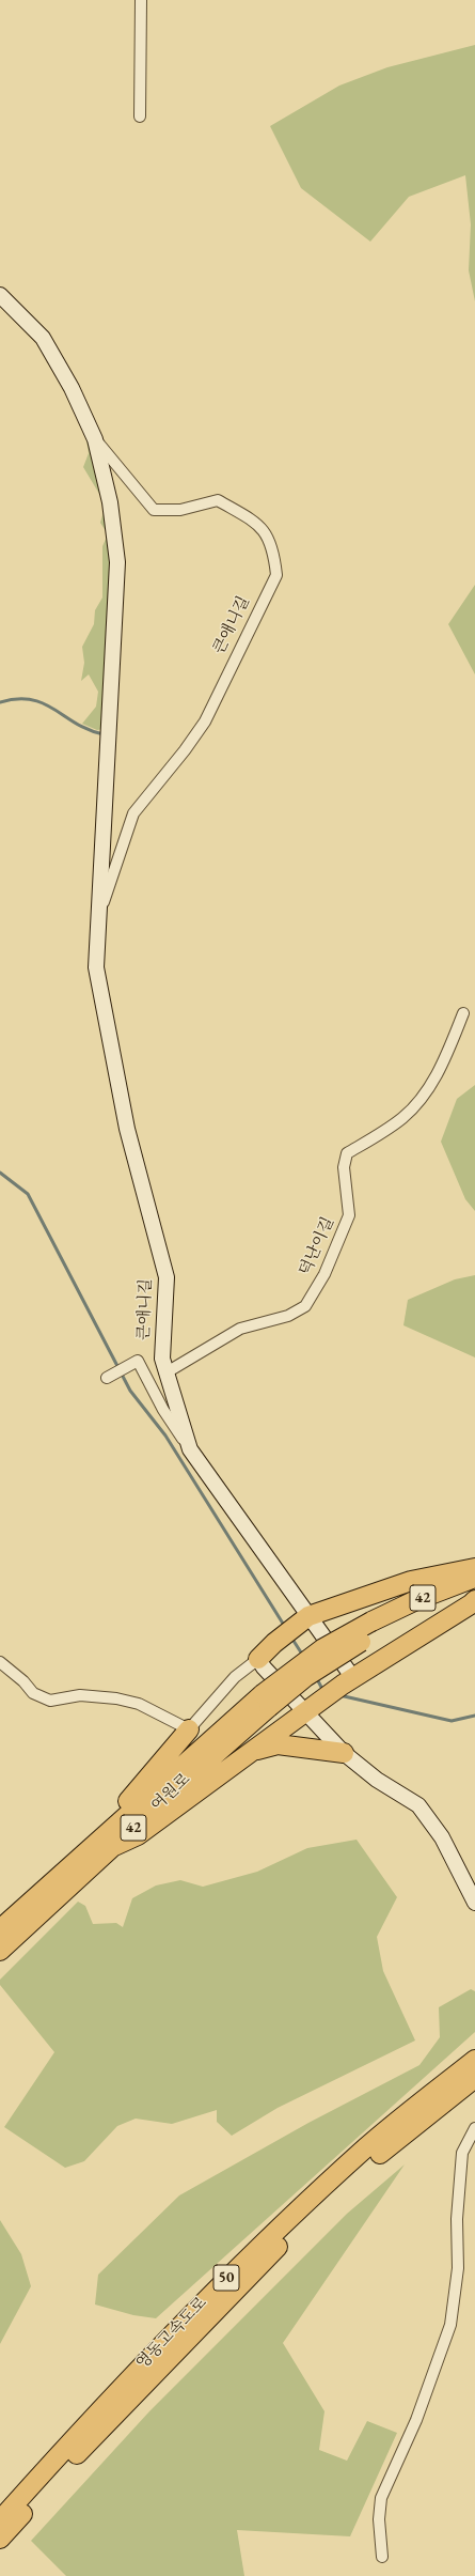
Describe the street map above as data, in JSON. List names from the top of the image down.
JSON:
{
  "streets": {
    "highway": [
      "42",
      "여원로",
      "50",
      "영동고속도로"
    ],
    "street": ["큰애니길", "덕난이길"]
  },
  "crossings": [
    ["큰애니길", "덕난이길"],
    ["42", "여원로"]
  ]
}
